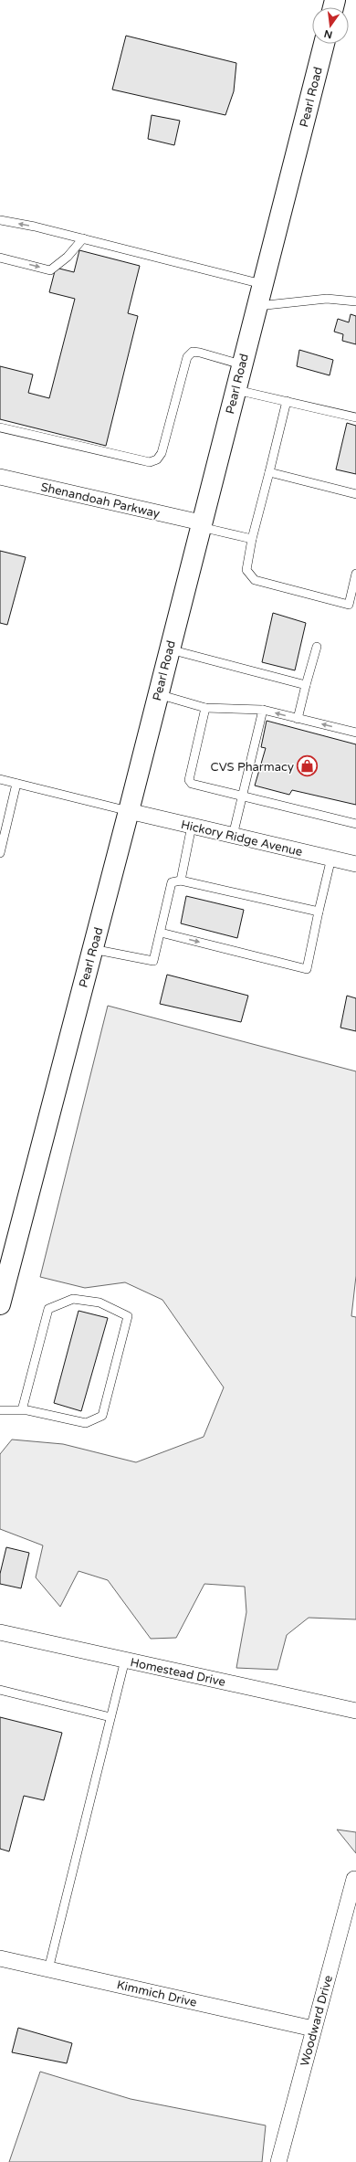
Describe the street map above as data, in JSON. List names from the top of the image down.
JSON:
{
  "streets": {
    "main road": ["Pearl Road"],
    "street": [
      "Shenandoah Parkway",
      "Hickory Ridge Avenue",
      "Homestead Drive",
      "Kimmich Drive",
      "Woodward Drive"
    ]
  },
  "crossings": [
    ["Pearl Road", "Shenandoah Parkway"],
    ["Pearl Road", "Hickory Ridge Avenue"],
    ["Kimmich Drive", "Woodward Drive"]
  ],
  "places": {
    "shop": ["CVS Pharmacy"]
  },
  "north": "bottom"
}
